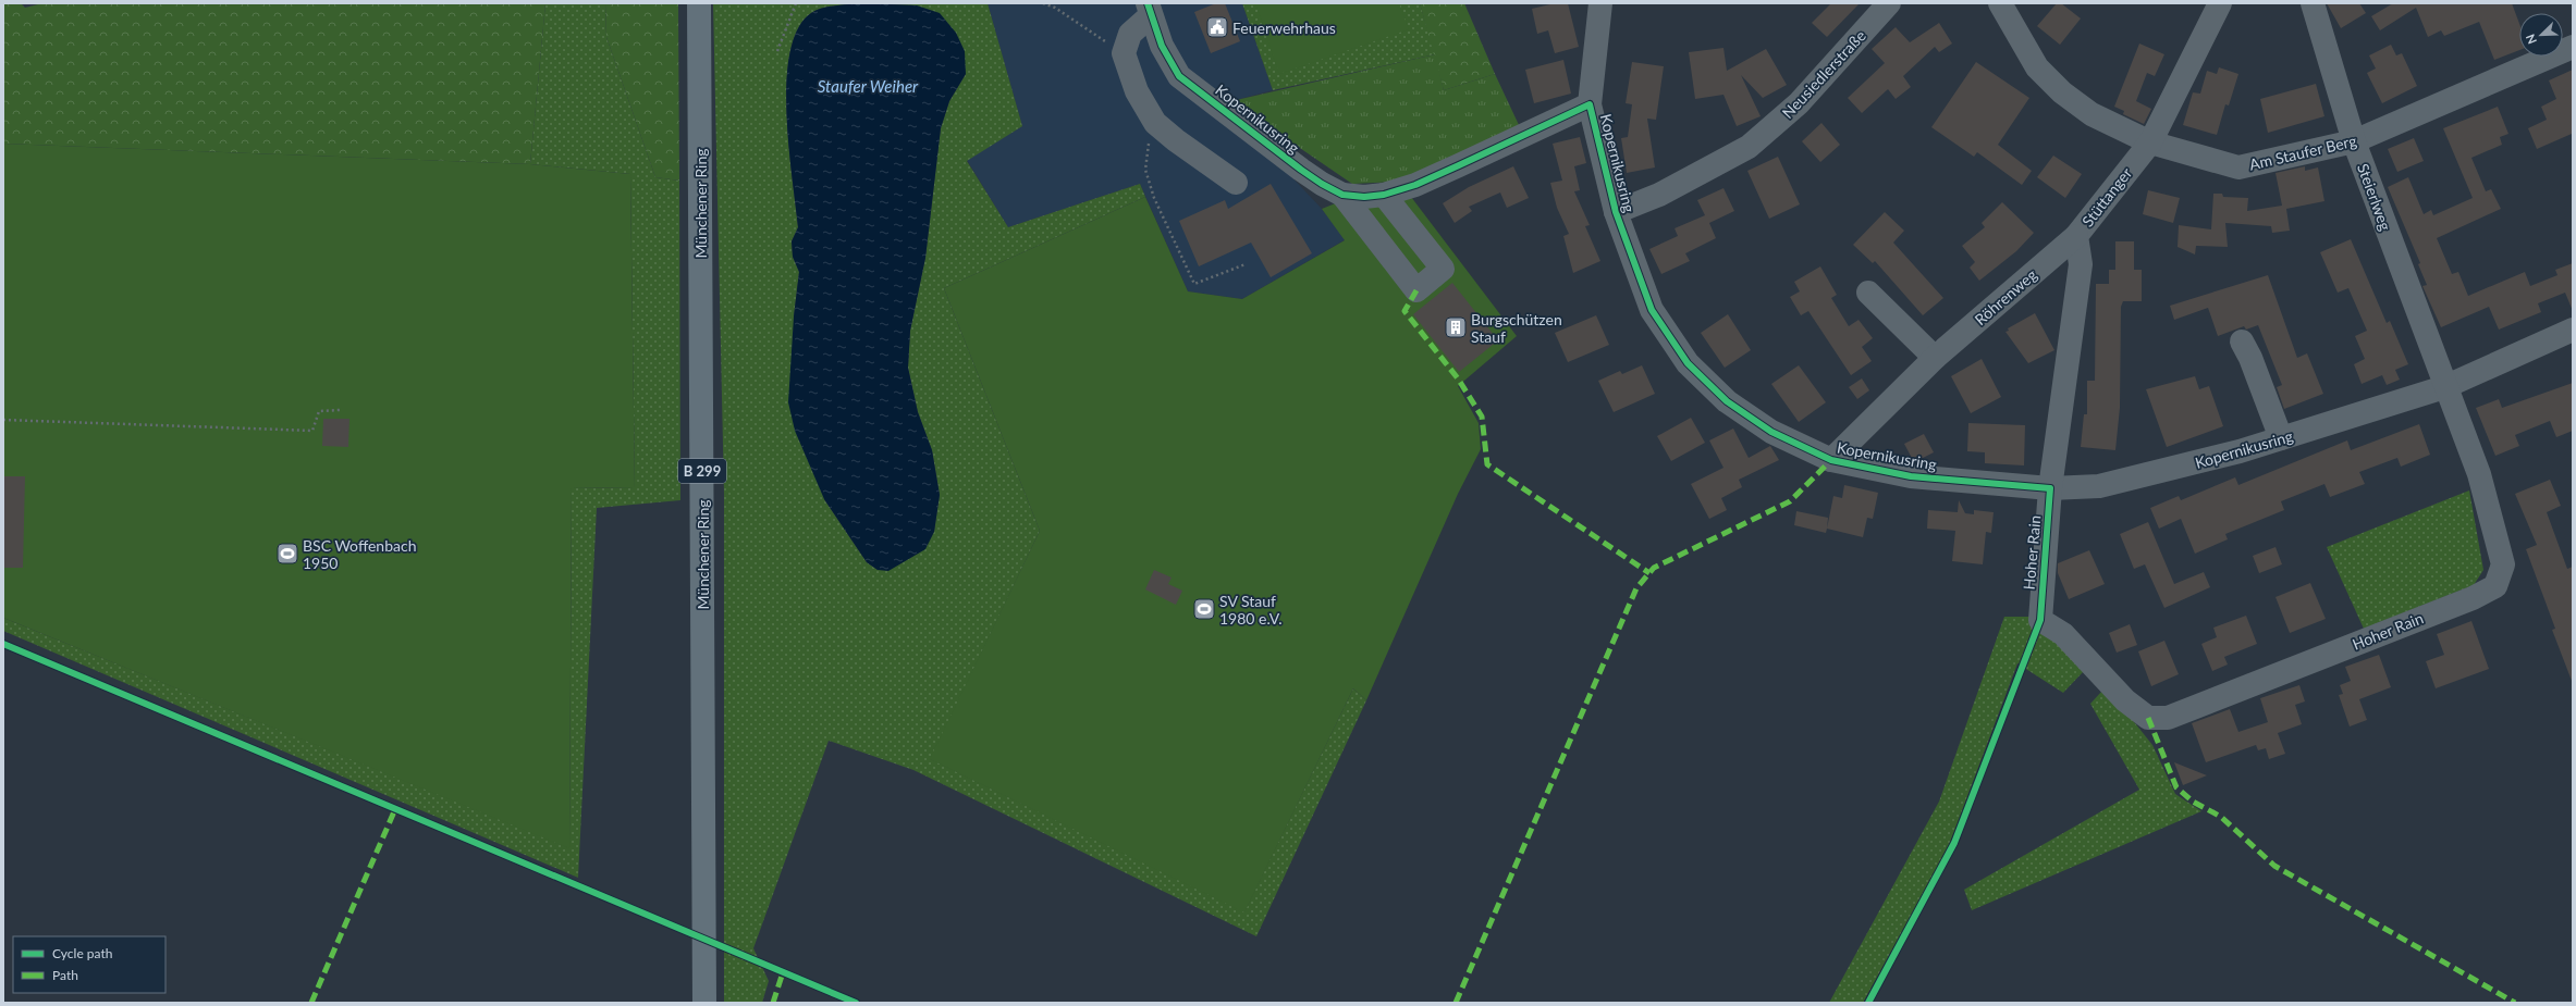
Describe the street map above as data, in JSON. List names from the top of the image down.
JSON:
{
  "streets": {
    "main road": ["Münchener Ring", "B 299"],
    "street": [
      "Neusiedlerstraße",
      "Kopernikusring",
      "Am Staufer Berg",
      "Stüttanger",
      "Steierlweg",
      "Röhrenweg",
      "Hoher Rain"
    ]
  },
  "crossings": [
    ["Neusiedlerstraße", "Kopernikusring"],
    ["Kopernikusring", "Stüttanger"],
    ["Kopernikusring", "Steierlweg"],
    ["Kopernikusring", "Röhrenweg"],
    ["Kopernikusring", "Hoher Rain"],
    ["Am Staufer Berg", "Stüttanger"],
    ["Am Staufer Berg", "Steierlweg"],
    ["Stüttanger", "Röhrenweg"],
    ["Stüttanger", "Hoher Rain"],
    ["Steierlweg", "Hoher Rain"]
  ],
  "water": ["Staufer Weiher"],
  "places": {
    "public building": ["Feuerwehrhaus"],
    "building": ["Burgschützen Stauf"],
    "sports": ["BSC Woffenbach 1950", "SV Stauf 1980 e.V."]
  },
  "legend": ["Cycle path", "Path"],
  "north": "bottom left"
}
